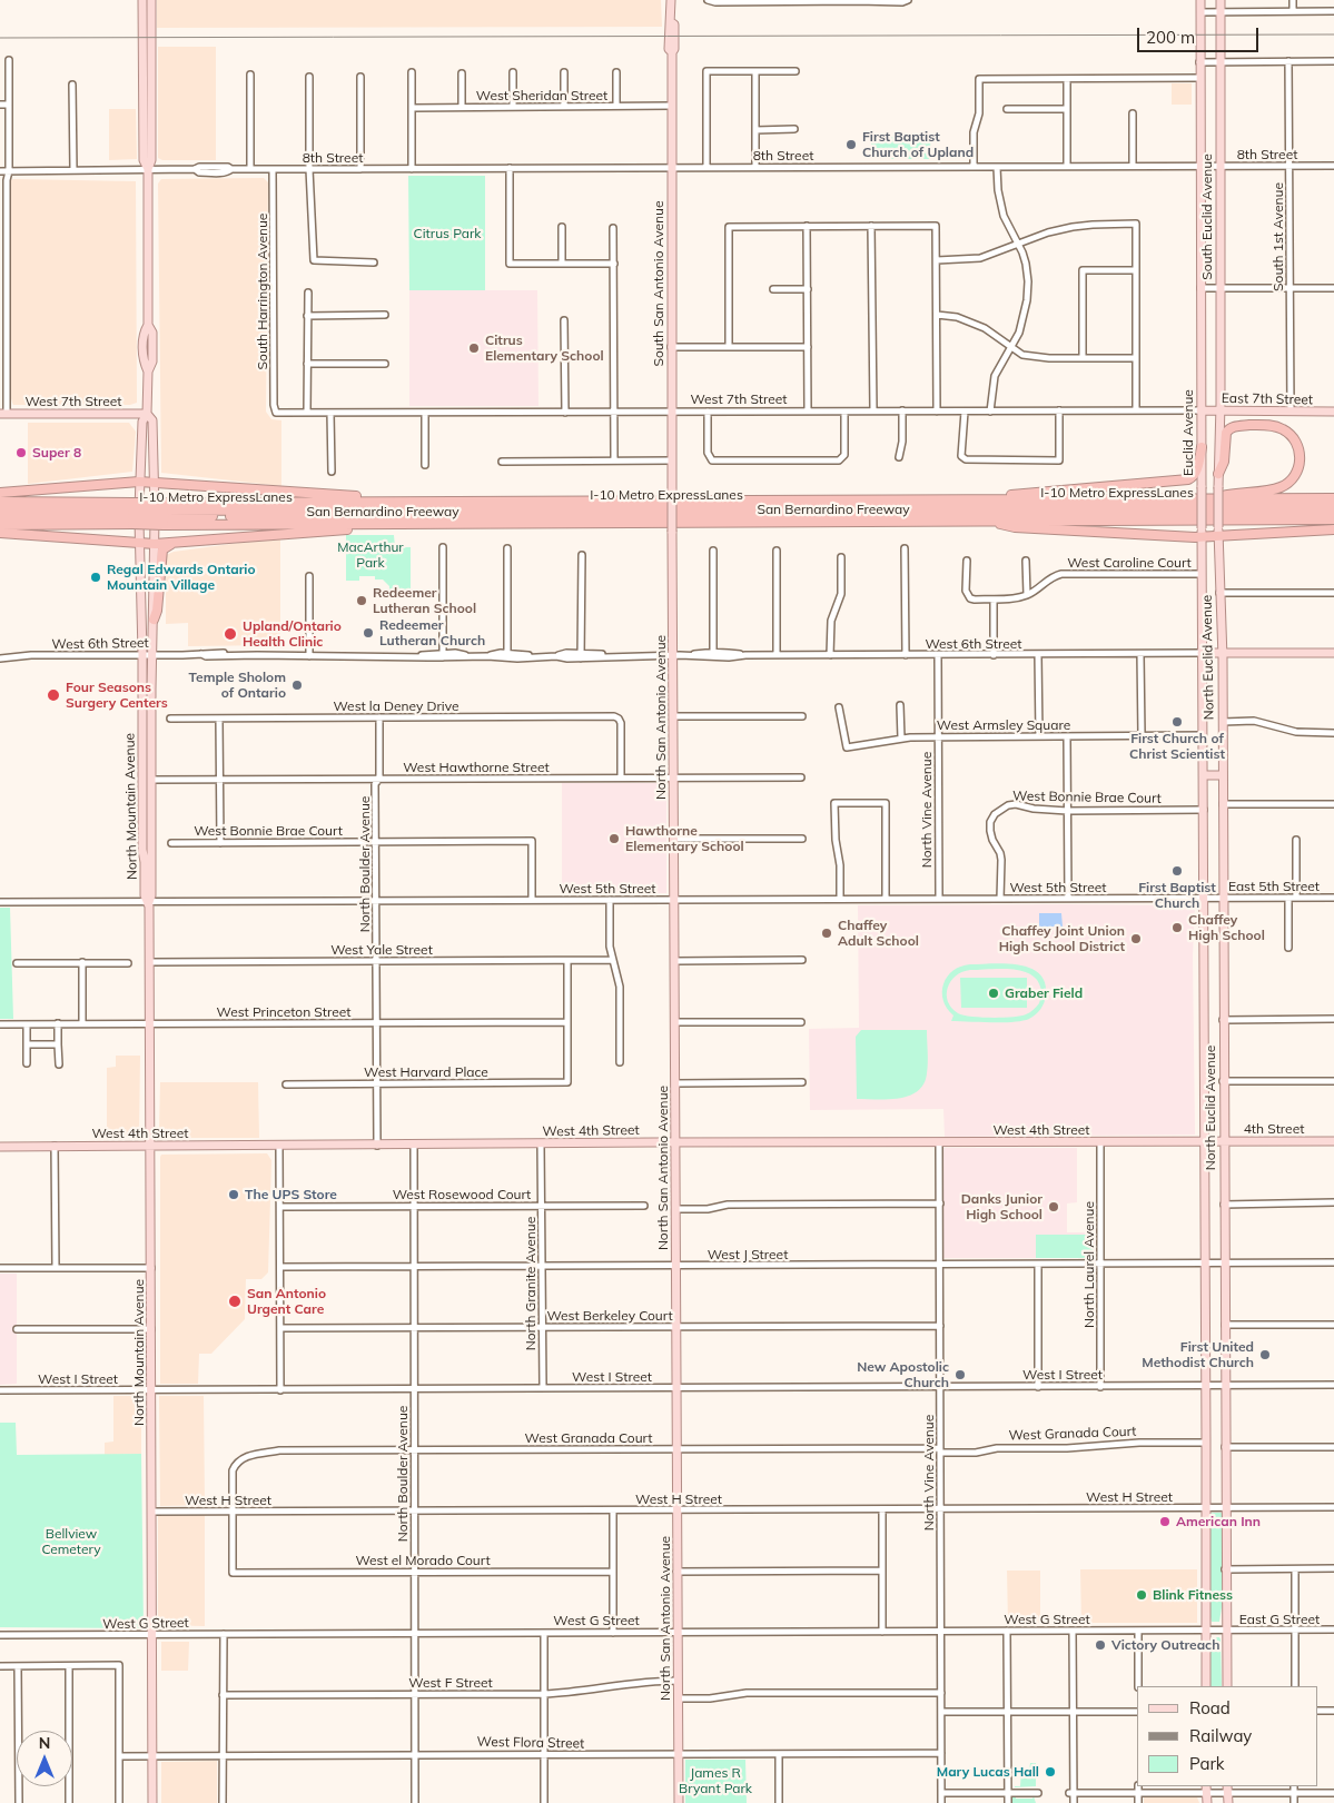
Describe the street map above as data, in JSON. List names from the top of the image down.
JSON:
{
  "streets": {
    "highway": ["I-10 Metro ExpressLanes", "San Bernardino Freeway"],
    "main road": [
      "South Euclid Avenue",
      "South San Antonio Avenue",
      "West 7th Street",
      "East 7th Street",
      "Euclid Avenue",
      "North Euclid Avenue",
      "North San Antonio Avenue",
      "North Mountain Avenue",
      "4th Street",
      "West 4th Street"
    ],
    "street": [
      "West Sheridan Street",
      "8th Street",
      "South 1st Avenue",
      "South Harrington Avenue",
      "West Caroline Court",
      "West 6th Street",
      "West la Deney Drive",
      "West Armsley Square",
      "West Hawthorne Street",
      "West Bonnie Brae Court",
      "North Vine Avenue",
      "North Boulder Avenue",
      "East 5th Street",
      "West 5th Street",
      "West Yale Street",
      "West Princeton Street",
      "West Harvard Place",
      "West Rosewood Court",
      "West J Street",
      "North Laurel Avenue",
      "North Granite Avenue",
      "West Berkeley Court",
      "West I Street",
      "West Granada Court",
      "West H Street",
      "West el Morado Court",
      "West G Street",
      "East G Street",
      "West F Street",
      "West Flora Street"
    ]
  },
  "crossings": [
    ["West Sheridan Street", "South San Antonio Avenue"],
    ["8th Street", "South Euclid Avenue"],
    ["8th Street", "South 1st Avenue"],
    ["8th Street", "South San Antonio Avenue"],
    ["8th Street", "South Harrington Avenue"],
    ["South Euclid Avenue", "East 7th Street"],
    ["South Euclid Avenue", "Euclid Avenue"],
    ["South 1st Avenue", "East 7th Street"],
    ["South San Antonio Avenue", "West 7th Street"],
    ["South San Antonio Avenue", "North San Antonio Avenue"],
    ["South Harrington Avenue", "West 7th Street"],
    ["West 7th Street", "East 7th Street"],
    ["West 7th Street", "Euclid Avenue"],
    ["West 7th Street", "North Mountain Avenue"],
    ["East 7th Street", "Euclid Avenue"],
    ["Euclid Avenue", "North Euclid Avenue"],
    ["I-10 Metro ExpressLanes", "San Bernardino Freeway"],
    ["West Caroline Court", "North Euclid Avenue"],
    ["West 6th Street", "North Euclid Avenue"],
    ["West 6th Street", "North San Antonio Avenue"],
    ["West 6th Street", "North Mountain Avenue"],
    ["West 6th Street", "North Vine Avenue"],
    ["North Euclid Avenue", "West Armsley Square"],
    ["North Euclid Avenue", "West Bonnie Brae Court"],
    ["North Euclid Avenue", "East 5th Street"],
    ["North Euclid Avenue", "West 5th Street"],
    ["North Euclid Avenue", "4th Street"],
    ["North Euclid Avenue", "West 4th Street"],
    ["North Euclid Avenue", "West J Street"],
    ["North Euclid Avenue", "West I Street"],
    ["North Euclid Avenue", "West Granada Court"],
    ["North Euclid Avenue", "West H Street"],
    ["North Euclid Avenue", "West G Street"],
    ["North Euclid Avenue", "East G Street"],
    ["West la Deney Drive", "West Hawthorne Street"],
    ["West la Deney Drive", "North Boulder Avenue"],
    ["North San Antonio Avenue", "West Hawthorne Street"],
    ["North San Antonio Avenue", "West 5th Street"],
    ["North San Antonio Avenue", "West 4th Street"],
    ["North San Antonio Avenue", "West J Street"],
    ["North San Antonio Avenue", "West Berkeley Court"],
    ["North San Antonio Avenue", "West I Street"],
    ["North San Antonio Avenue", "West Granada Court"],
    ["North San Antonio Avenue", "West H Street"],
    ["North San Antonio Avenue", "West G Street"],
    ["North San Antonio Avenue", "West F Street"],
    ["North San Antonio Avenue", "West Flora Street"],
    ["West Armsley Square", "North Vine Avenue"],
    ["West Hawthorne Street", "North Mountain Avenue"],
    ["West Hawthorne Street", "North Boulder Avenue"],
    ["West Bonnie Brae Court", "North Boulder Avenue"],
    ["West Bonnie Brae Court", "West 5th Street"],
    ["North Mountain Avenue", "West 5th Street"],
    ["North Mountain Avenue", "West Yale Street"],
    ["North Mountain Avenue", "West Princeton Street"],
    ["North Mountain Avenue", "West 4th Street"],
    ["North Mountain Avenue", "West I Street"],
    ["North Mountain Avenue", "West H Street"],
    ["North Mountain Avenue", "West G Street"],
    ["North Mountain Avenue", "West Flora Street"],
    ["North Vine Avenue", "West 5th Street"],
    ["North Vine Avenue", "West 4th Street"],
    ["North Vine Avenue", "West J Street"],
    ["North Vine Avenue", "West Berkeley Court"],
    ["North Vine Avenue", "West I Street"],
    ["North Vine Avenue", "West Granada Court"],
    ["North Vine Avenue", "West H Street"],
    ["North Vine Avenue", "West G Street"],
    ["North Vine Avenue", "West Flora Street"],
    ["North Boulder Avenue", "West 5th Street"],
    ["North Boulder Avenue", "West Yale Street"],
    ["North Boulder Avenue", "West Princeton Street"],
    ["North Boulder Avenue", "West Harvard Place"],
    ["North Boulder Avenue", "West 4th Street"],
    ["North Boulder Avenue", "West Rosewood Court"],
    ["North Boulder Avenue", "West J Street"],
    ["North Boulder Avenue", "West Berkeley Court"],
    ["North Boulder Avenue", "West I Street"],
    ["North Boulder Avenue", "West Granada Court"],
    ["North Boulder Avenue", "West H Street"],
    ["North Boulder Avenue", "West el Morado Court"],
    ["North Boulder Avenue", "West G Street"],
    ["North Boulder Avenue", "West F Street"],
    ["North Boulder Avenue", "West Flora Street"],
    ["East 5th Street", "West 5th Street"],
    ["West Princeton Street", "West Harvard Place"],
    ["4th Street", "West 4th Street"],
    ["West 4th Street", "North Laurel Avenue"],
    ["West 4th Street", "North Granite Avenue"],
    ["West Rosewood Court", "North Granite Avenue"],
    ["West J Street", "North Laurel Avenue"],
    ["West J Street", "North Granite Avenue"],
    ["North Laurel Avenue", "West I Street"],
    ["North Granite Avenue", "West Berkeley Court"],
    ["North Granite Avenue", "West I Street"],
    ["West Granada Court", "West H Street"],
    ["West Granada Court", "West el Morado Court"],
    ["West H Street", "West el Morado Court"],
    ["West G Street", "East G Street"]
  ],
  "parks": [
    "Citrus Park",
    "MacArthur Park",
    "Bellview Cemetery",
    "James R Bryant Park"
  ],
  "places": [
    "First Baptist Church of Upland",
    "Citrus Elementary School",
    "Super 8",
    "Regal Edwards Ontario Mountain Village",
    "Redeemer Lutheran School",
    "Redeemer Lutheran Church",
    "Upland/Ontario Health Clinic",
    "Temple Sholom of Ontario",
    "Four Seasons Surgery Centers",
    "First Church of Christ Scientist",
    "Hawthorne Elementary School",
    "First Baptist Church",
    "Chaffey High School",
    "Chaffey Adult School",
    "Chaffey Joint Union High School District",
    "Graber Field",
    "The UPS Store",
    "Danks Junior High School",
    "San Antonio Urgent Care",
    "First United Methodist Church",
    "New Apostolic Church",
    "American Inn",
    "Blink Fitness",
    "Victory Outreach",
    "Mary Lucas Hall"
  ],
  "legend": ["Road", "Railway", "Park"],
  "scale_bar": "200 m",
  "north": "top"
}
